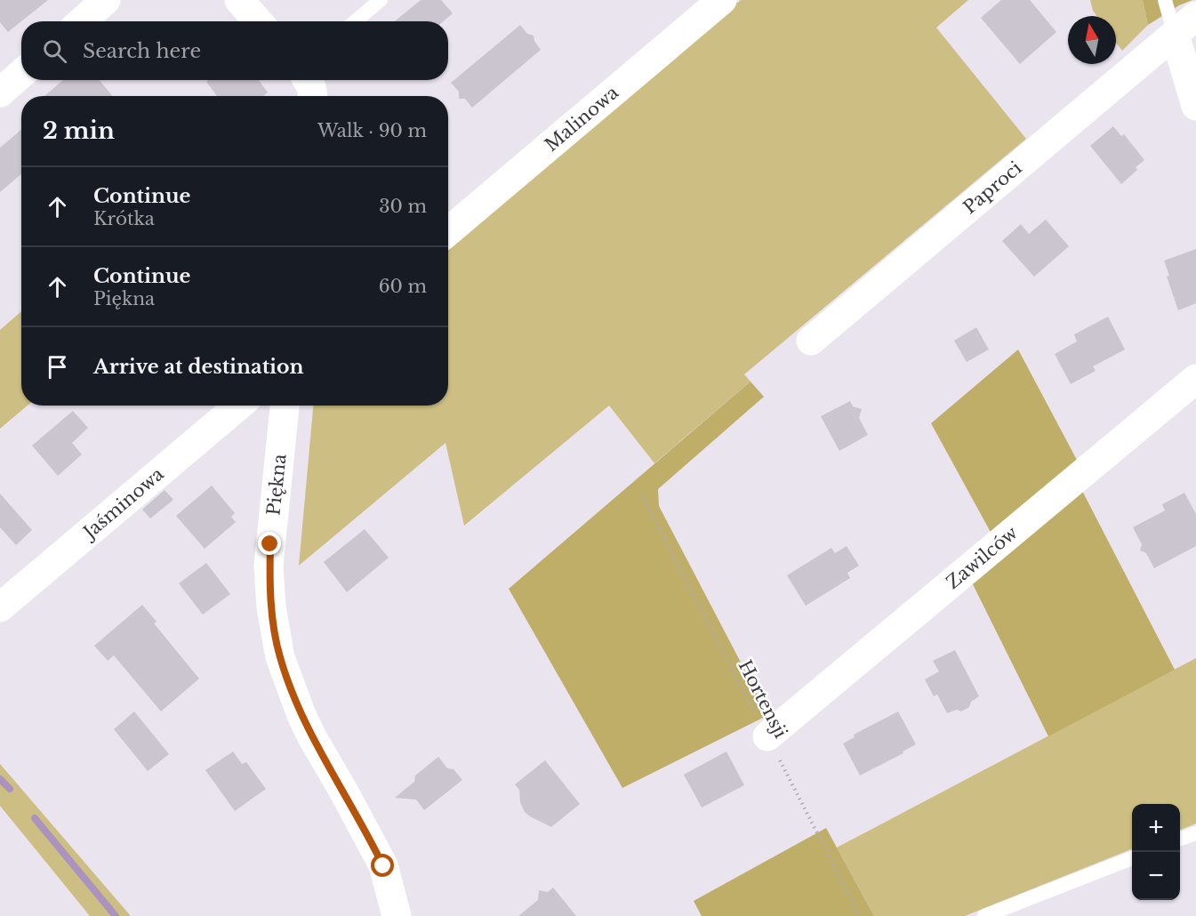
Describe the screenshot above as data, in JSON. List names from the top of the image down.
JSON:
{
  "streets": {
    "street": [
      "Malinowa",
      "Paproci",
      "Piękna",
      "Jaśminowa",
      "Zawilców"
    ],
    "path": ["Hortensji"]
  },
  "crossings": [
    ["Zawilców", "Hortensji"]
  ],
  "north": "top",
  "page": {
    "search": "Search here",
    "heading": ["2 min", "Walk · 90 m"],
    "list": [
      ["Continue", "Krótka", "30 m"],
      ["Continue", "Piękna", "60 m"],
      "Arrive at destination"
    ],
    "map_buttons": ["+", "−"]
  }
}
